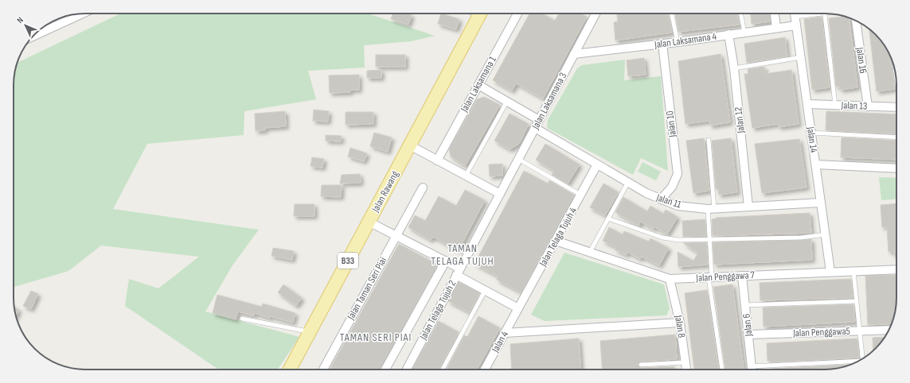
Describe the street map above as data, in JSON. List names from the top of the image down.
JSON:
{
  "streets": {
    "main road": ["Jalan Rawang", "B33"],
    "street": [
      "Jalan Laksamana 4",
      "Jalan 16",
      "Jalan Laksamana 1",
      "Jalan Laksamana 3",
      "Jalan 13",
      "Jalan 12",
      "Jalan 10",
      "Jalan 14",
      "Jalan 11",
      "Jalan Telaga Tujuh 4",
      "Jalan Penggawa 7",
      "Jalan Taman Seri Piai",
      "Jalan Telaga Tujuh 2",
      "Jalan 6",
      "Jalan 8",
      "Jalan Penggawa5",
      "Jalan 4"
    ]
  },
  "crossings": [
    ["Jalan Laksamana 4", "Jalan Laksamana 3"],
    ["Jalan Laksamana 4", "Jalan 12"],
    ["Jalan Laksamana 4", "Jalan 10"],
    ["Jalan Laksamana 4", "Jalan 14"],
    ["Jalan 16", "Jalan 13"],
    ["Jalan Laksamana 3", "Jalan 11"],
    ["Jalan Laksamana 3", "Jalan Telaga Tujuh 2"],
    ["Jalan 13", "Jalan 14"],
    ["Jalan 12", "Jalan 11"],
    ["Jalan 10", "Jalan 11"],
    ["Jalan 14", "Jalan 11"],
    ["Jalan 14", "Jalan Penggawa 7"],
    ["Jalan 11", "Jalan Telaga Tujuh 4"],
    ["Jalan Telaga Tujuh 4", "Jalan Penggawa 7"],
    ["Jalan Telaga Tujuh 4", "Jalan 4"],
    ["Jalan Penggawa 7", "Jalan 6"],
    ["Jalan Penggawa 7", "Jalan 8"],
    ["Jalan 6", "Jalan Penggawa5"]
  ],
  "districts": ["TAMAN TELAGA TUJUH", "TAMAN SERI PIAI"],
  "north": "top left"
}
